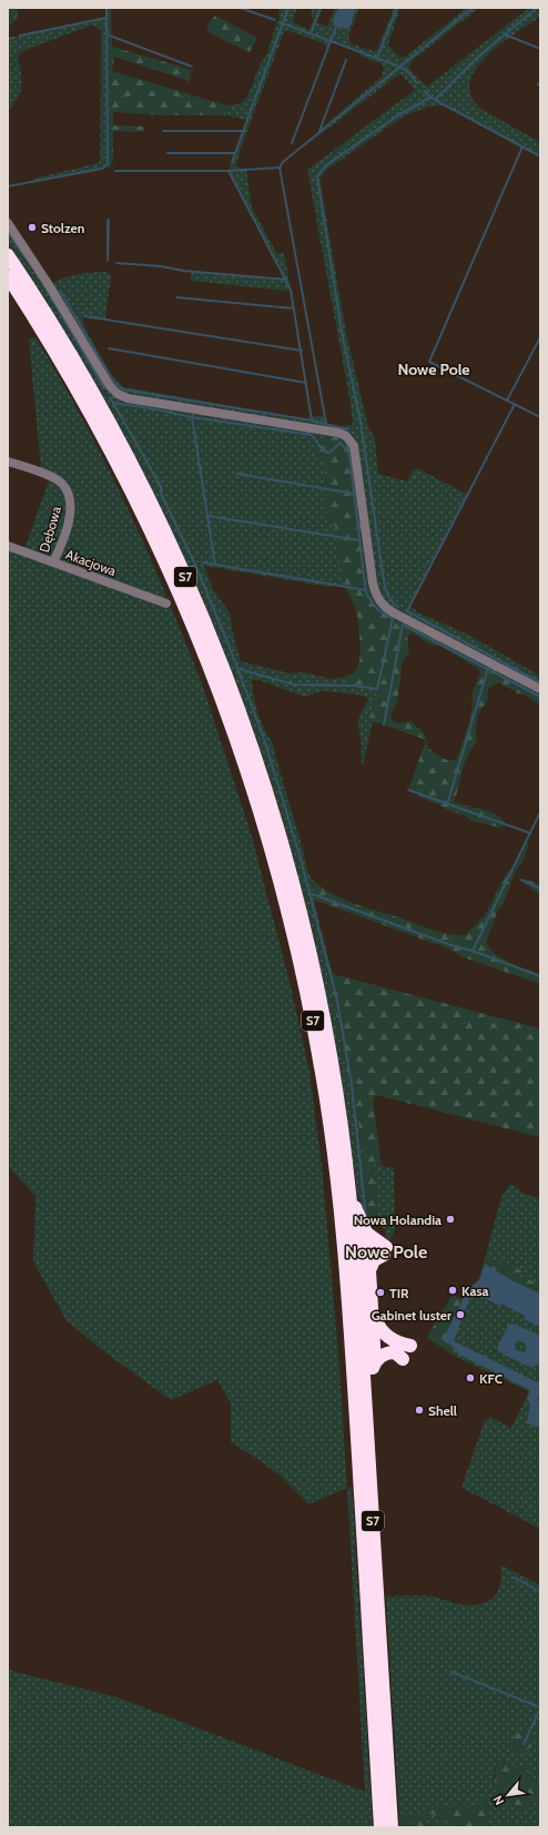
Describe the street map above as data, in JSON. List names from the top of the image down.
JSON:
{
  "streets": {
    "highway": ["S7"],
    "street": ["Dębowa", "Akacjowa"]
  },
  "crossings": [
    ["Dębowa", "Akacjowa"]
  ],
  "districts": ["Nowe Pole", "Nowe Pole"],
  "places": [
    "Stolzen",
    "Nowa Holandia",
    "Kasa",
    "TIR",
    "Gabinet luster",
    "KFC",
    "Shell"
  ],
  "north": "bottom left"
}
